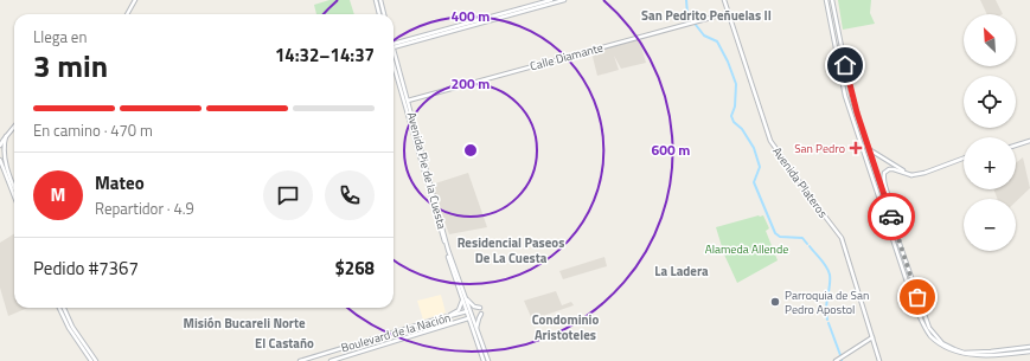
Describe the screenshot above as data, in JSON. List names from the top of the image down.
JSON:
{
  "streets": {
    "main road": [
      "Calle Diamante",
      "Avenida Pie de la Cuesta",
      "Avenida Plateros",
      "Boulevard de la Nación"
    ]
  },
  "crossings": [
    ["Calle Diamante", "Avenida Pie de la Cuesta"],
    ["Calle Diamante", "Avenida Plateros"],
    ["Avenida Pie de la Cuesta", "Boulevard de la Nación"]
  ],
  "districts": [
    "San Pedrito Peñuelas II",
    "Residencial Paseos De La Cuesta",
    "La Ladera",
    "Condominio Aristoteles",
    "Misión Bucareli Norte",
    "El Castaño"
  ],
  "parks": ["Alameda Allende"],
  "places": {
    "health": ["San Pedro"],
    "other": ["Parroquia de San Pedro Apostol"]
  },
  "north": "top left",
  "page": {
    "map_buttons": ["+", "−"],
    "heading": ["3 min", "Llega en", "14:32–14:37"],
    "panel": [
      "Mateo",
      "Repartidor · 4.9",
      "Pedido #7367",
      "$268"
    ],
    "bar": "En camino · 470 m",
    "round": "M"
  },
  "rings": ["400 m", "200 m", "600 m"]
}
